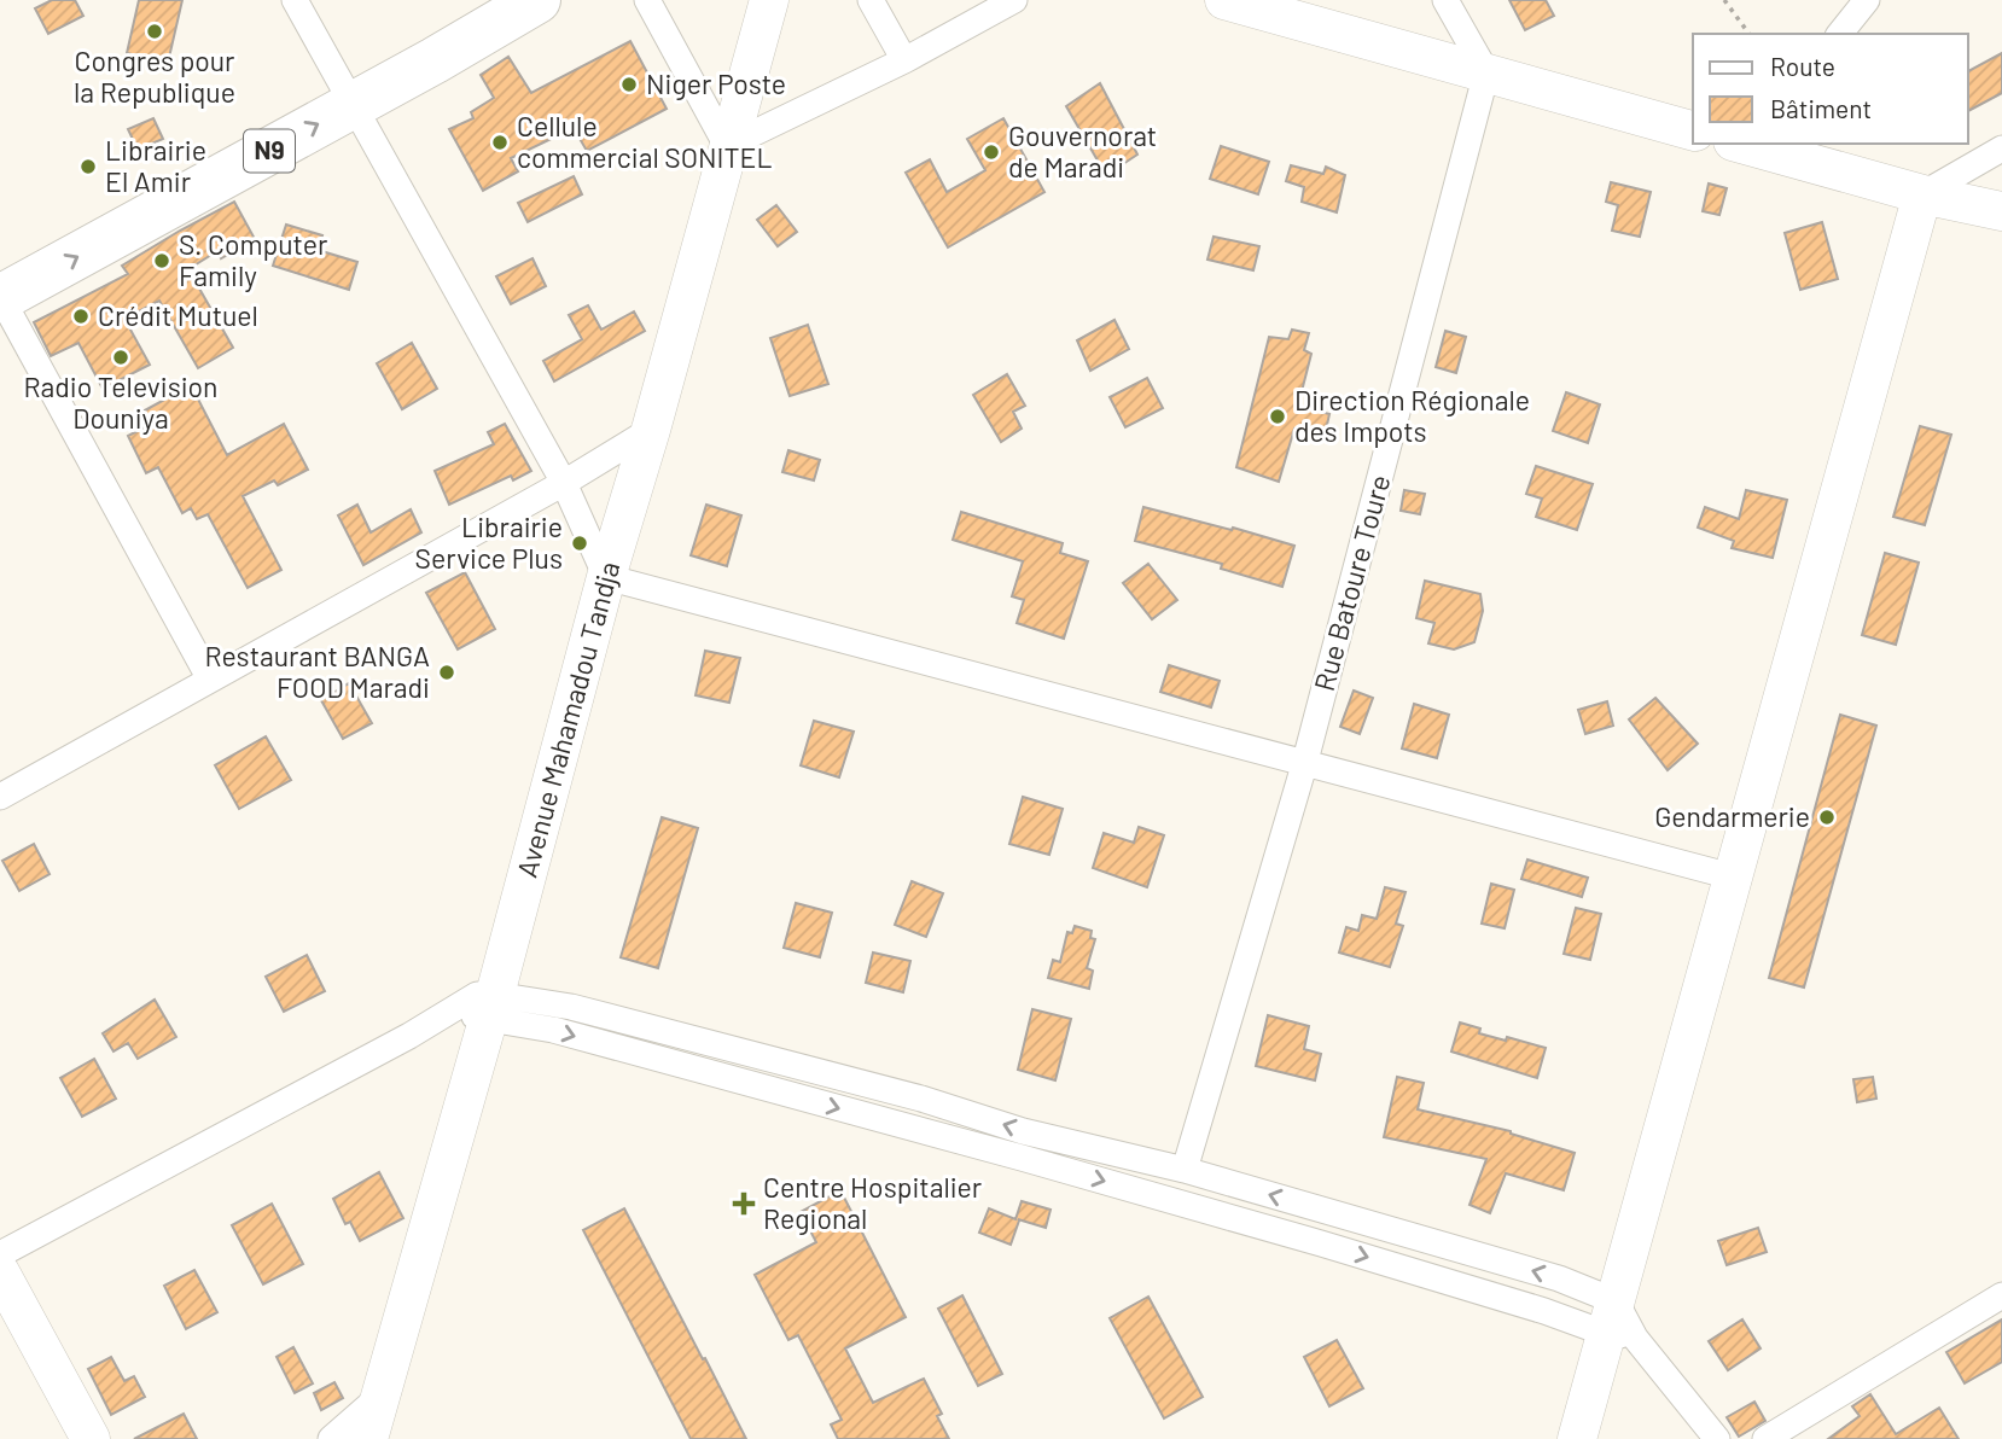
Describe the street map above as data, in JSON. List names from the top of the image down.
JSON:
{
  "streets": {
    "highway": ["N9"],
    "street": ["Rue Batoure Toure", "Avenue Mahamadou Tandja"]
  },
  "places": {
    "other": [
      "Congres pour la Republique",
      "Niger Poste",
      "Cellule commercial SONITEL",
      "Gouvernorat de Maradi",
      "Librairie El Amir",
      "S. Computer Family",
      "Crédit Mutuel",
      "Radio Television Douniya",
      "Direction Régionale des Impots",
      "Librairie Service Plus",
      "Restaurant BANGA FOOD Maradi",
      "Gendarmerie"
    ],
    "health": ["Centre Hospitalier Regional"]
  },
  "legend": ["Route", "Bâtiment"]
}
